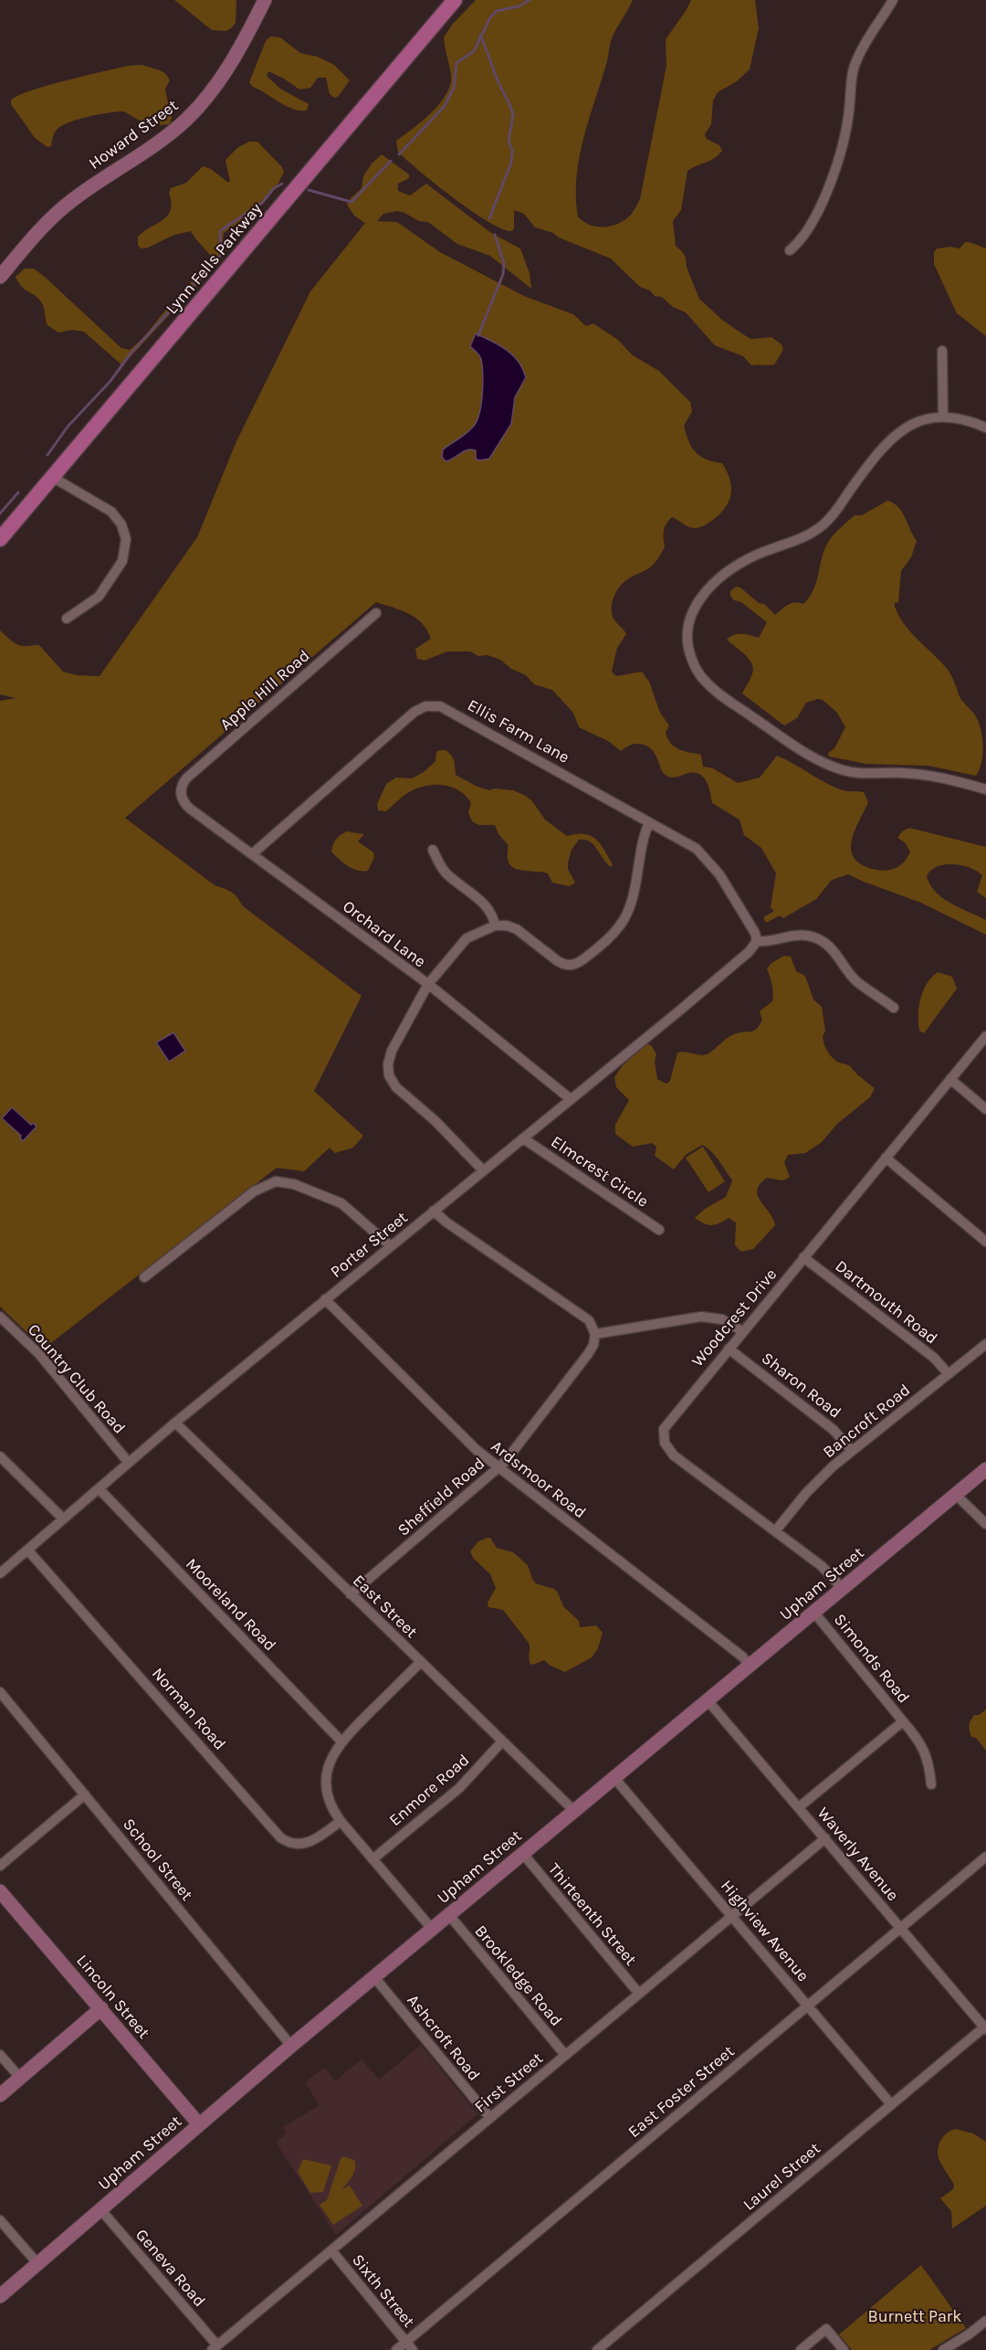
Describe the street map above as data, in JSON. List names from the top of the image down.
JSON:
{
  "streets": {
    "main road": [
      "Howard Street",
      "Lynn Fells Parkway",
      "Upham Street",
      "Lincoln Street"
    ],
    "street": [
      "Apple Hill Road",
      "Ellis Farm Lane",
      "Orchard Lane",
      "Elmcrest Circle",
      "Porter Street",
      "Dartmouth Road",
      "Woodcrest Drive",
      "Country Club Road",
      "Sharon Road",
      "Bancroft Road",
      "Ardsmoor Road",
      "Sheffield Road",
      "Mooreland Road",
      "East Street",
      "Simonds Road",
      "Norman Road",
      "Enmore Road",
      "Waverly Avenue",
      "School Street",
      "Thirteenth Street",
      "Highview Avenue",
      "Brookledge Road",
      "Ashcroft Road",
      "First Street",
      "East Foster Street",
      "Laurel Street",
      "Geneva Road",
      "Sixth Street"
    ]
  },
  "crossings": [
    ["Apple Hill Road", "Orchard Lane"],
    ["Ellis Farm Lane", "Orchard Lane"],
    ["Ellis Farm Lane", "Porter Street"],
    ["Orchard Lane", "Porter Street"],
    ["Elmcrest Circle", "Porter Street"],
    ["Porter Street", "Country Club Road"],
    ["Porter Street", "Ardsmoor Road"],
    ["Porter Street", "Mooreland Road"],
    ["Porter Street", "East Street"],
    ["Porter Street", "Norman Road"],
    ["Dartmouth Road", "Woodcrest Drive"],
    ["Dartmouth Road", "Bancroft Road"],
    ["Woodcrest Drive", "Sharon Road"],
    ["Woodcrest Drive", "Bancroft Road"],
    ["Woodcrest Drive", "Upham Street"],
    ["Sharon Road", "Bancroft Road"],
    ["Ardsmoor Road", "Sheffield Road"],
    ["Ardsmoor Road", "Upham Street"],
    ["Sheffield Road", "East Street"],
    ["Upham Street", "East Street"],
    ["Upham Street", "Simonds Road"],
    ["Upham Street", "Waverly Avenue"],
    ["Upham Street", "School Street"],
    ["Upham Street", "Thirteenth Street"],
    ["Upham Street", "Highview Avenue"],
    ["Upham Street", "Brookledge Road"],
    ["Upham Street", "Lincoln Street"],
    ["Upham Street", "Ashcroft Road"],
    ["Upham Street", "Geneva Road"],
    ["East Street", "Enmore Road"],
    ["Simonds Road", "Waverly Avenue"],
    ["Waverly Avenue", "First Street"],
    ["Waverly Avenue", "East Foster Street"],
    ["Waverly Avenue", "Laurel Street"],
    ["Thirteenth Street", "First Street"],
    ["Highview Avenue", "First Street"],
    ["Highview Avenue", "East Foster Street"],
    ["Highview Avenue", "Laurel Street"],
    ["Brookledge Road", "First Street"],
    ["Ashcroft Road", "First Street"],
    ["First Street", "Geneva Road"],
    ["First Street", "Sixth Street"],
    ["East Foster Street", "Sixth Street"]
  ],
  "parks": ["Burnett Park"]
}
